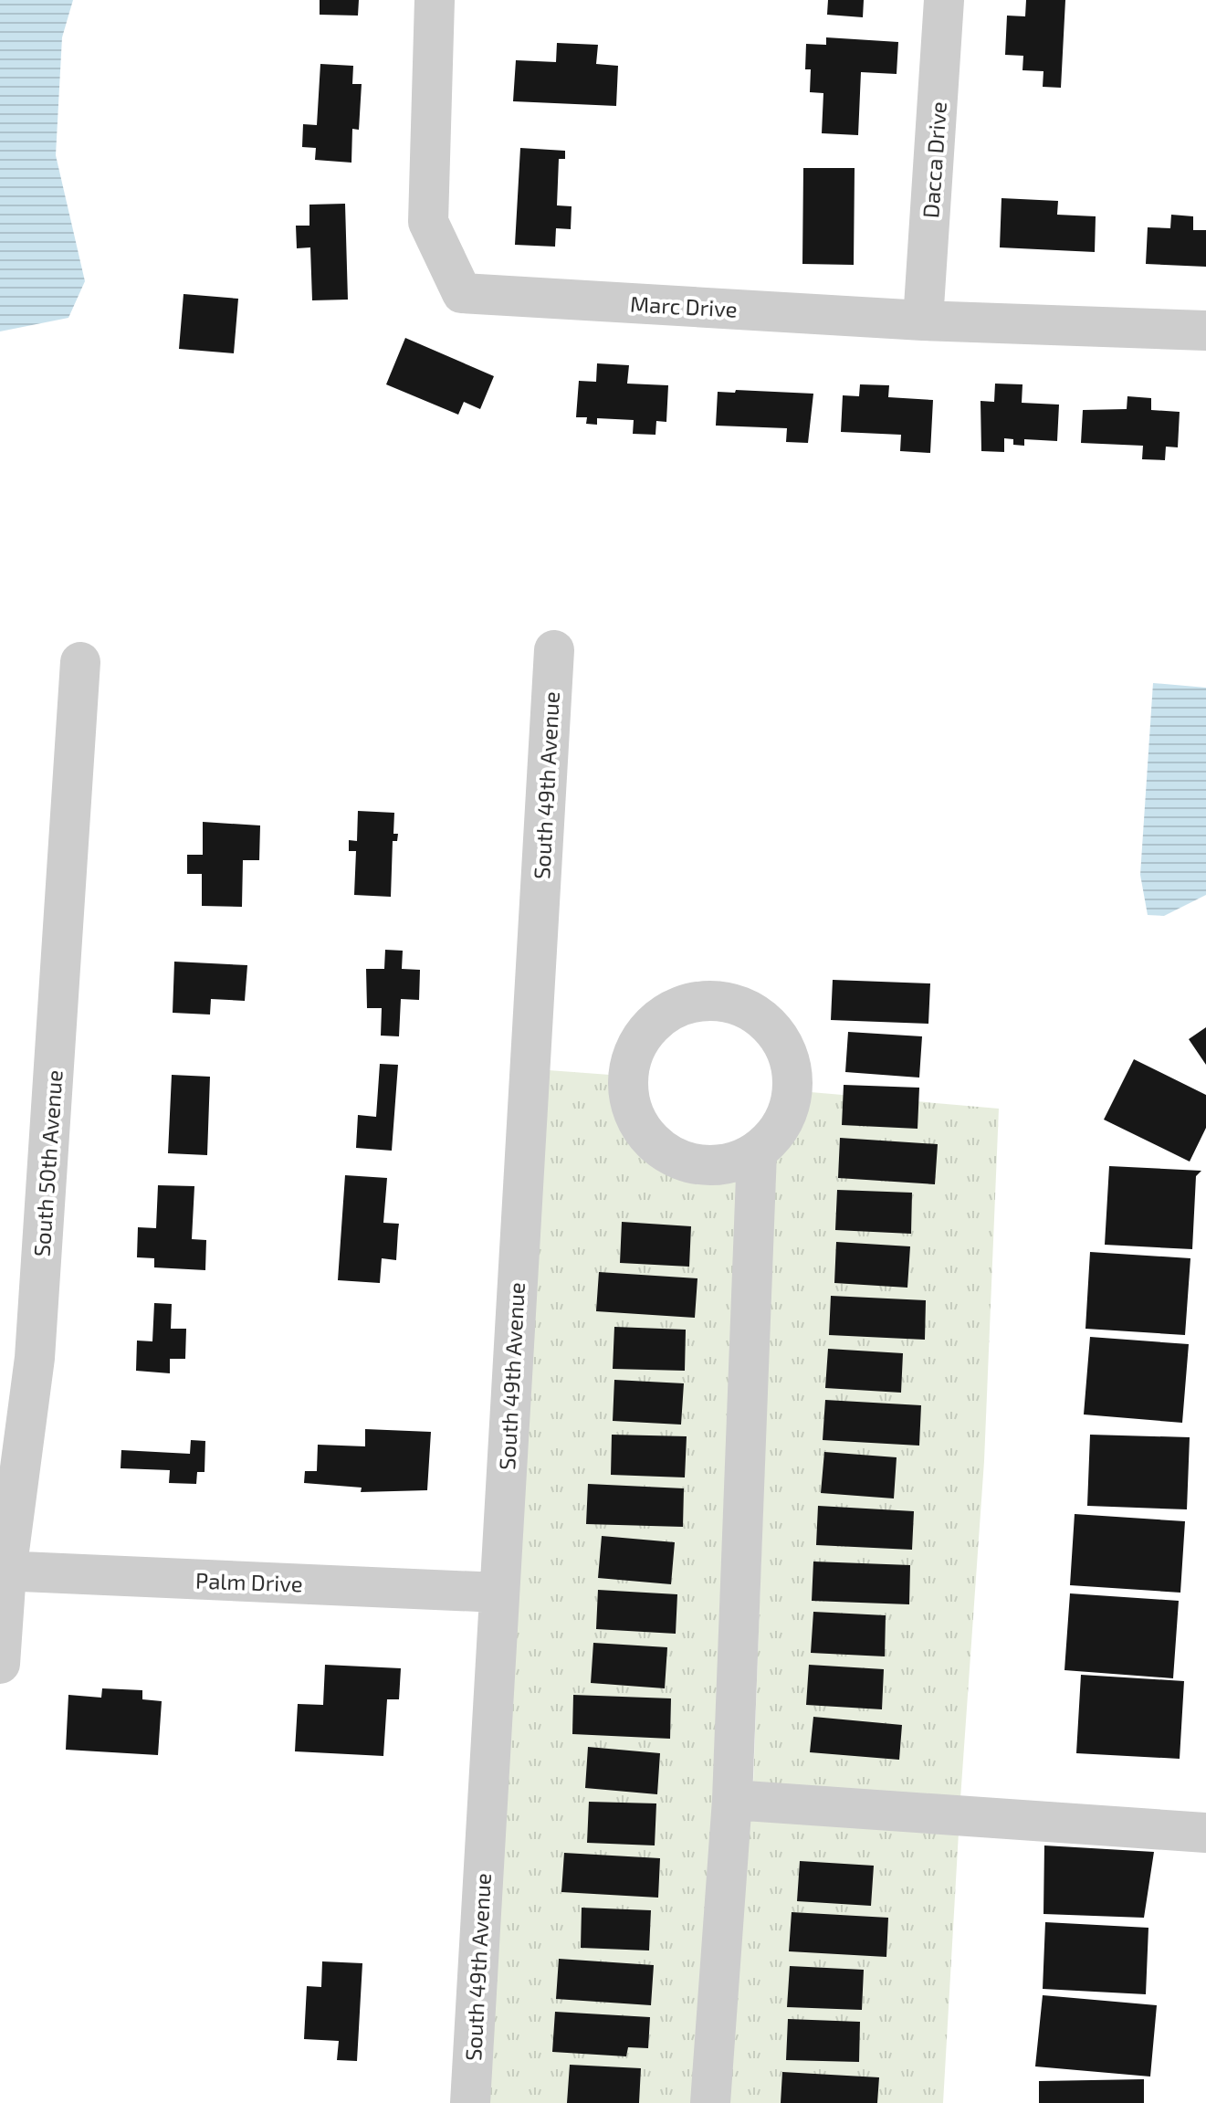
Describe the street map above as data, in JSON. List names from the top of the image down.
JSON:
{
  "streets": {
    "street": [
      "Dacca Drive",
      "Marc Drive",
      "South 49th Avenue",
      "South 50th Avenue",
      "Palm Drive"
    ]
  },
  "crossings": [
    ["Dacca Drive", "Marc Drive"],
    ["South 49th Avenue", "Palm Drive"],
    ["South 50th Avenue", "Palm Drive"]
  ]
}
